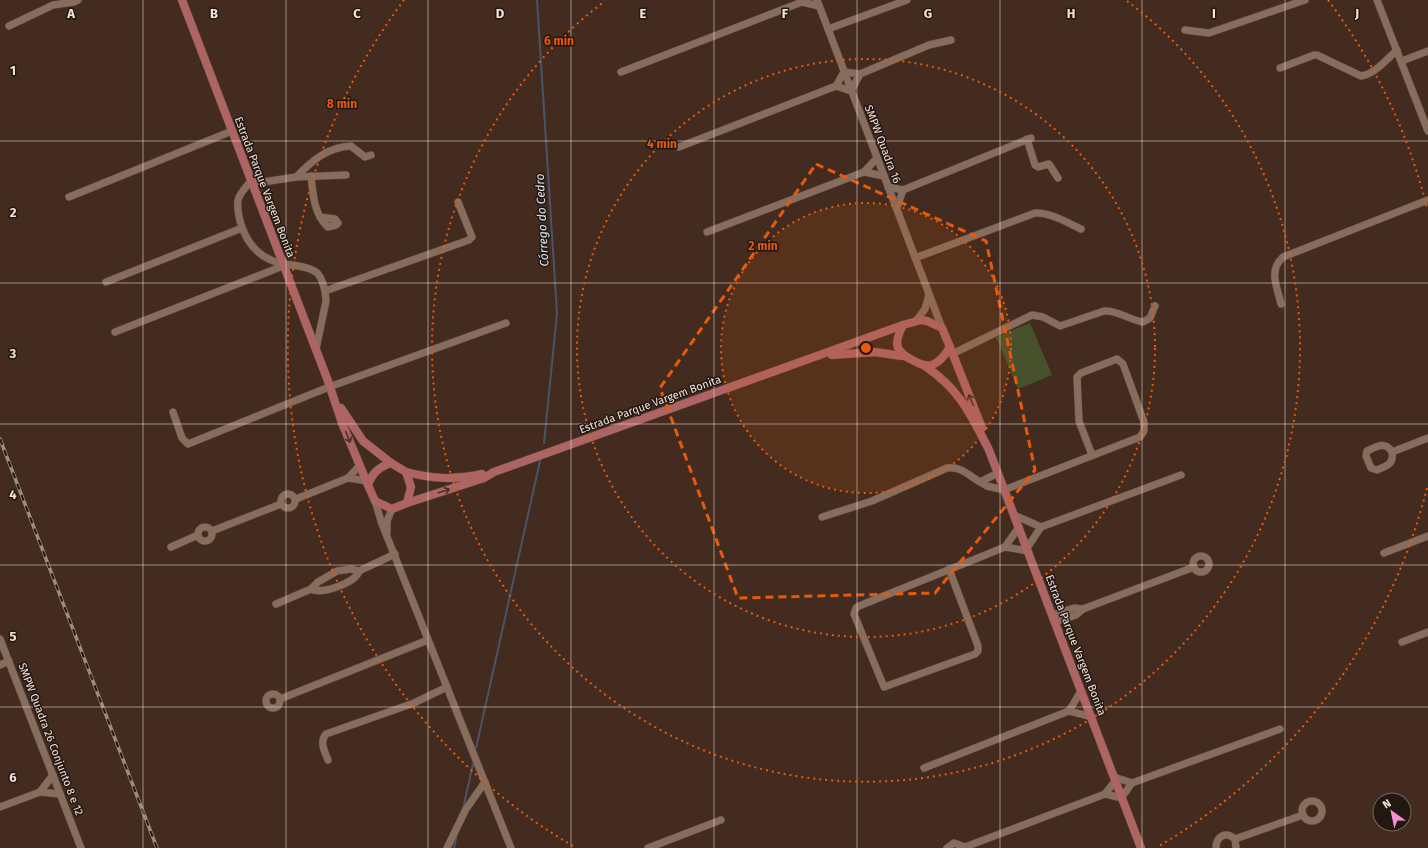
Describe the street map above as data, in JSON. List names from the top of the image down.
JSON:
{
  "streets": {
    "main road": ["Estrada Parque Vargem Bonita"],
    "street": ["SMPW Quadra 16", "SMPW Quadra 26 Conjunto 8 e 12"]
  },
  "crossings": [
    ["SMPW Quadra 16", "Estrada Parque Vargem Bonita"]
  ],
  "water": ["Córrego do Cedro"],
  "north": "top left",
  "grid": {
    "columns": [
      "A",
      "B",
      "C",
      "D",
      "E",
      "F",
      "G",
      "H",
      "I",
      "J"
    ],
    "rows": [
      "1",
      "2",
      "3",
      "4",
      "5",
      "6"
    ]
  },
  "rings": [
    "6 min",
    "8 min",
    "4 min",
    "2 min"
  ]
}
